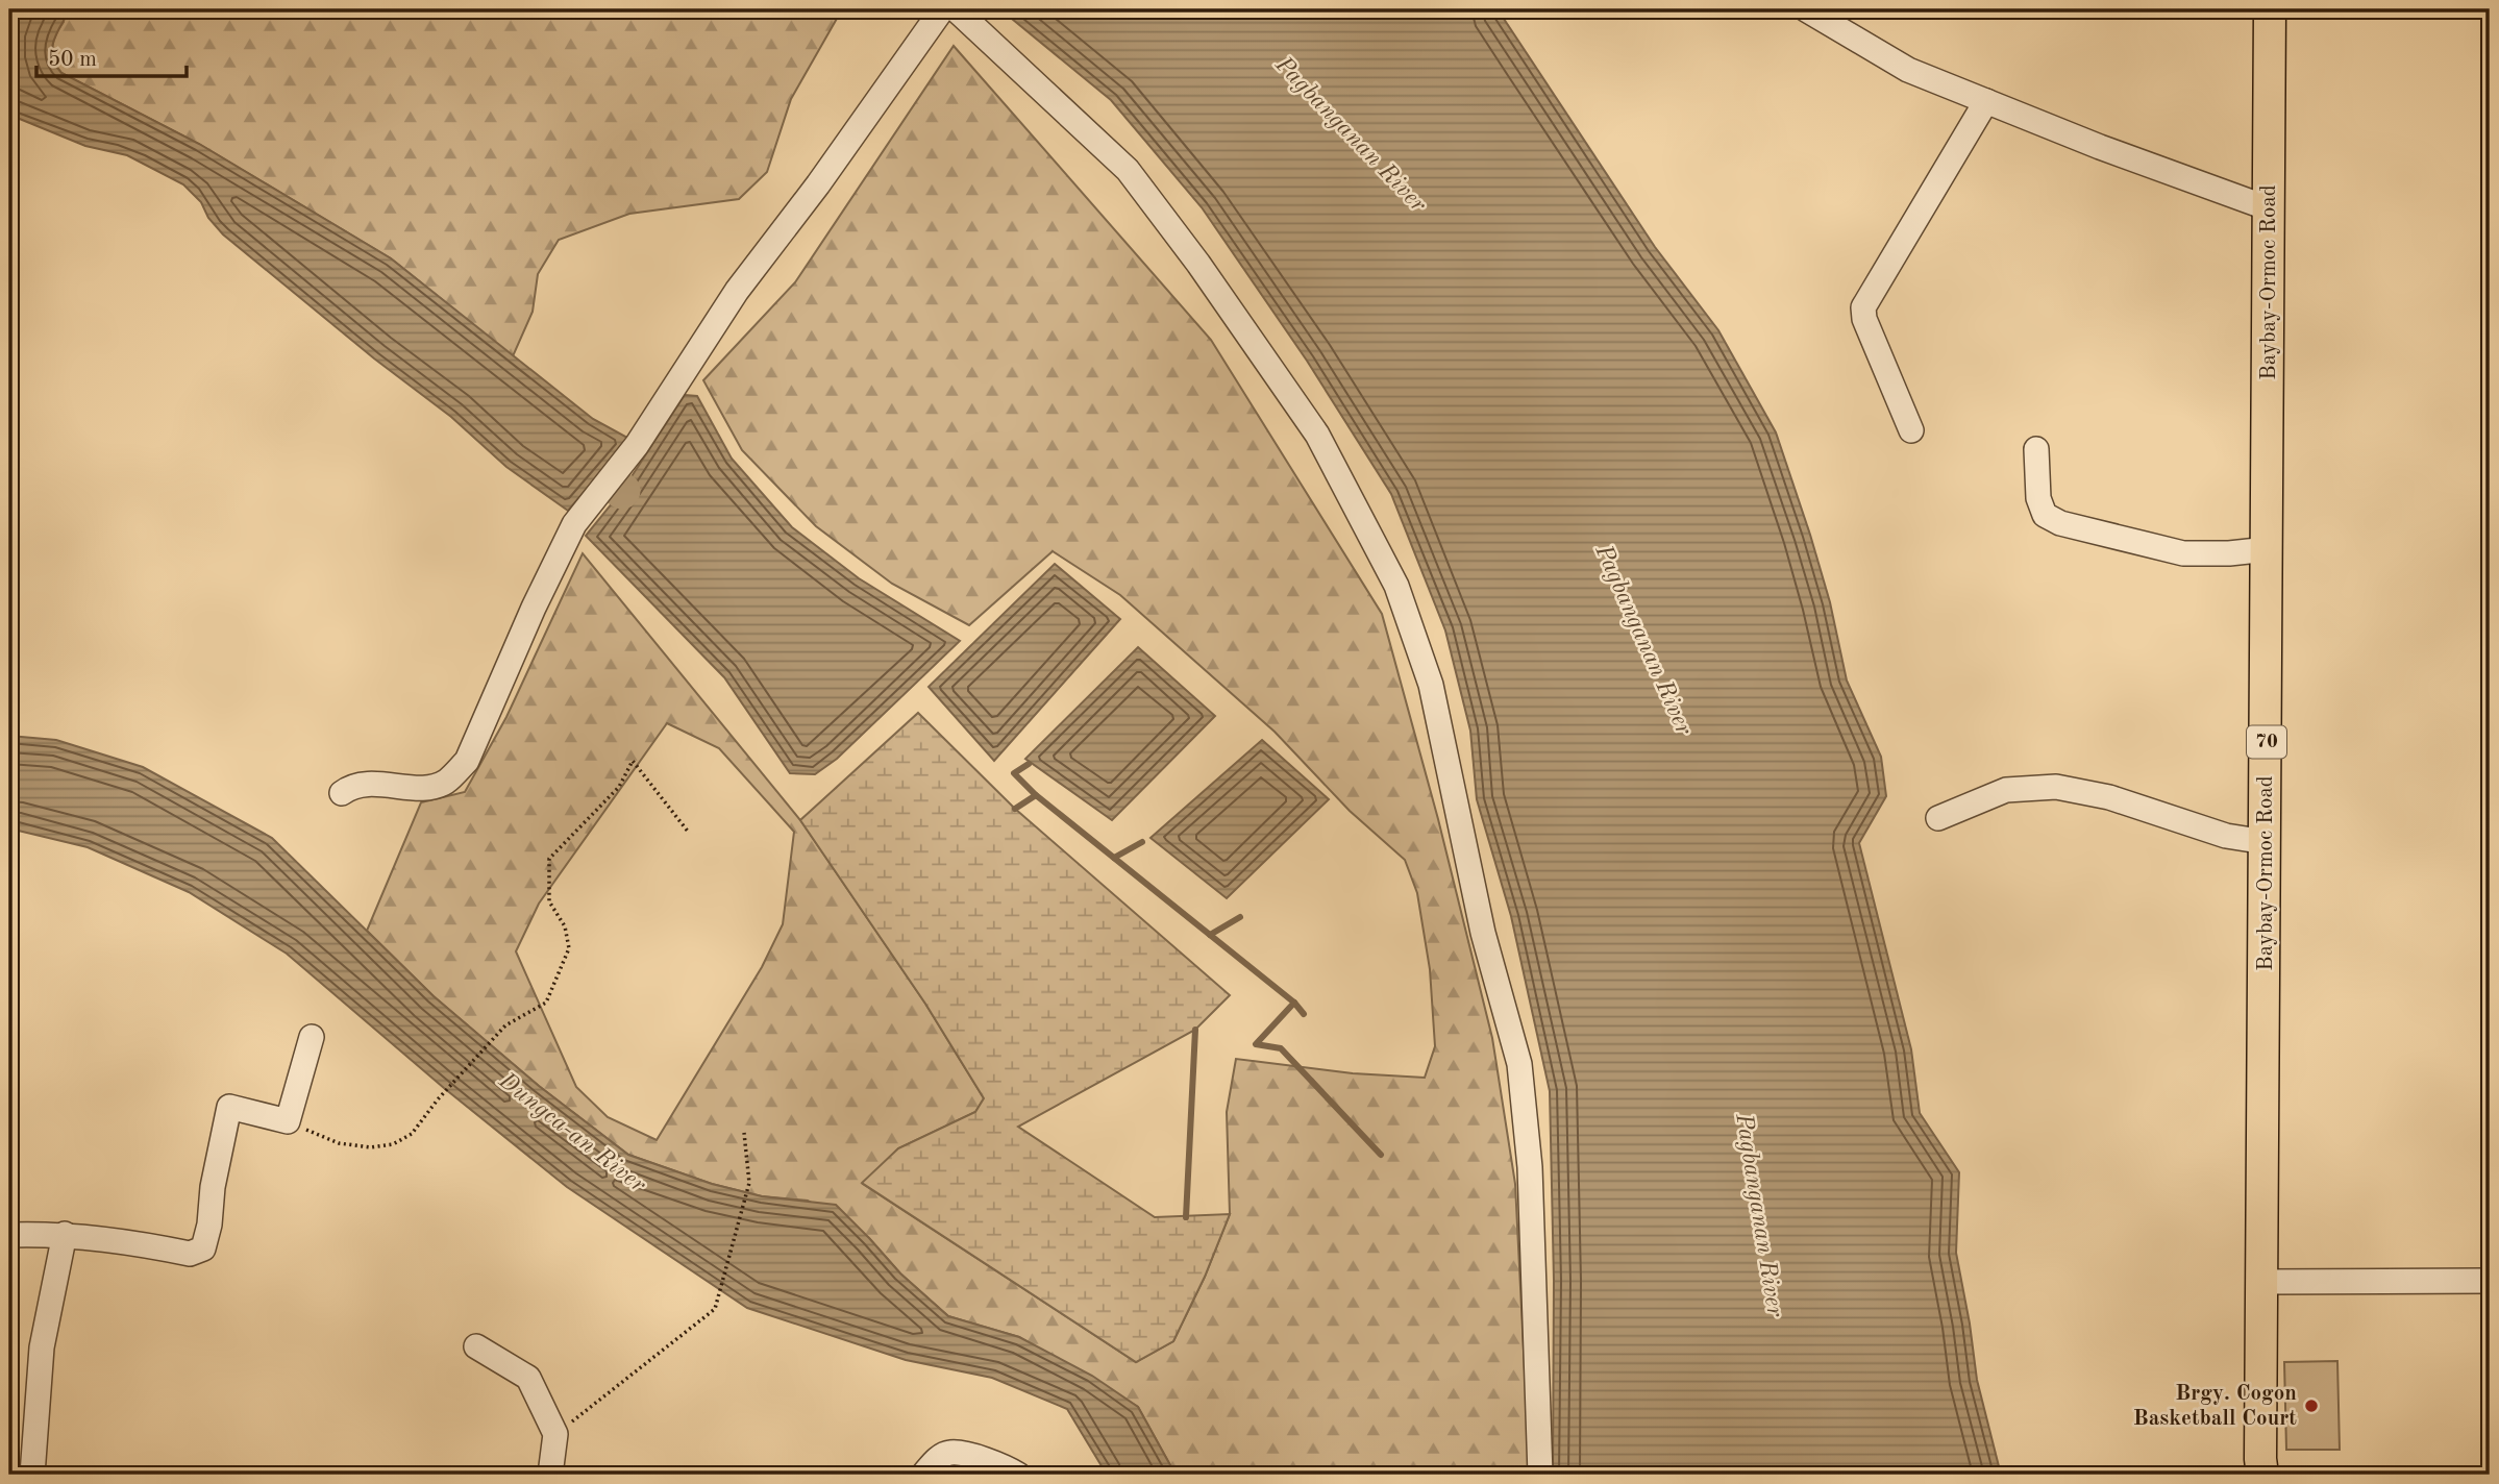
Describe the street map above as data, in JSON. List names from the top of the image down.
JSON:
{
  "streets": {
    "main road": ["Baybay-Ormoc Road", "70"]
  },
  "water": ["Pagbanganan River", "Dungca-an River"],
  "places": ["Brgy. Cogon Basketball Court"],
  "scale_bar": "50 m"
}
